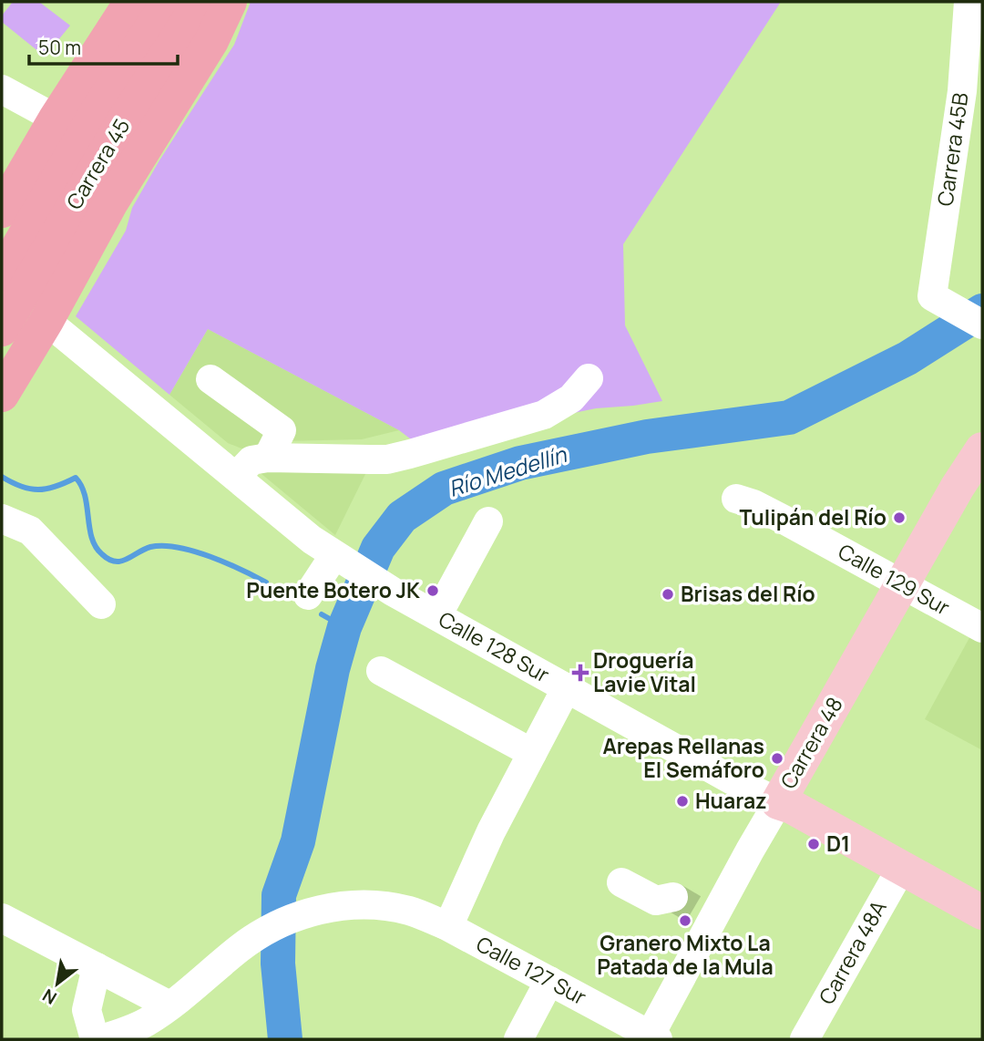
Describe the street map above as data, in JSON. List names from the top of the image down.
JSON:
{
  "streets": {
    "highway": ["Carrera 45"],
    "main road": ["Calle 128 Sur", "Carrera 48"],
    "street": [
      "Carrera 45B",
      "Calle 129 Sur",
      "Carrera 48A",
      "Calle 127 Sur"
    ]
  },
  "crossings": [
    ["Carrera 45", "Calle 128 Sur"],
    ["Calle 129 Sur", "Carrera 48"],
    ["Calle 128 Sur", "Carrera 48"],
    ["Calle 128 Sur", "Carrera 48A"],
    ["Carrera 48", "Calle 127 Sur"]
  ],
  "water": ["Río Medellín"],
  "places": {
    "other": [
      "Tulipán del Río",
      "Puente Botero JK",
      "Brisas del Río",
      "Arepas Rellanas El Semáforo",
      "Huaraz",
      "D1",
      "Granero Mixto La Patada de la Mula"
    ],
    "health": ["Droguería Lavie Vital"]
  },
  "scale_bar": "50 m",
  "north": "bottom left"
}
